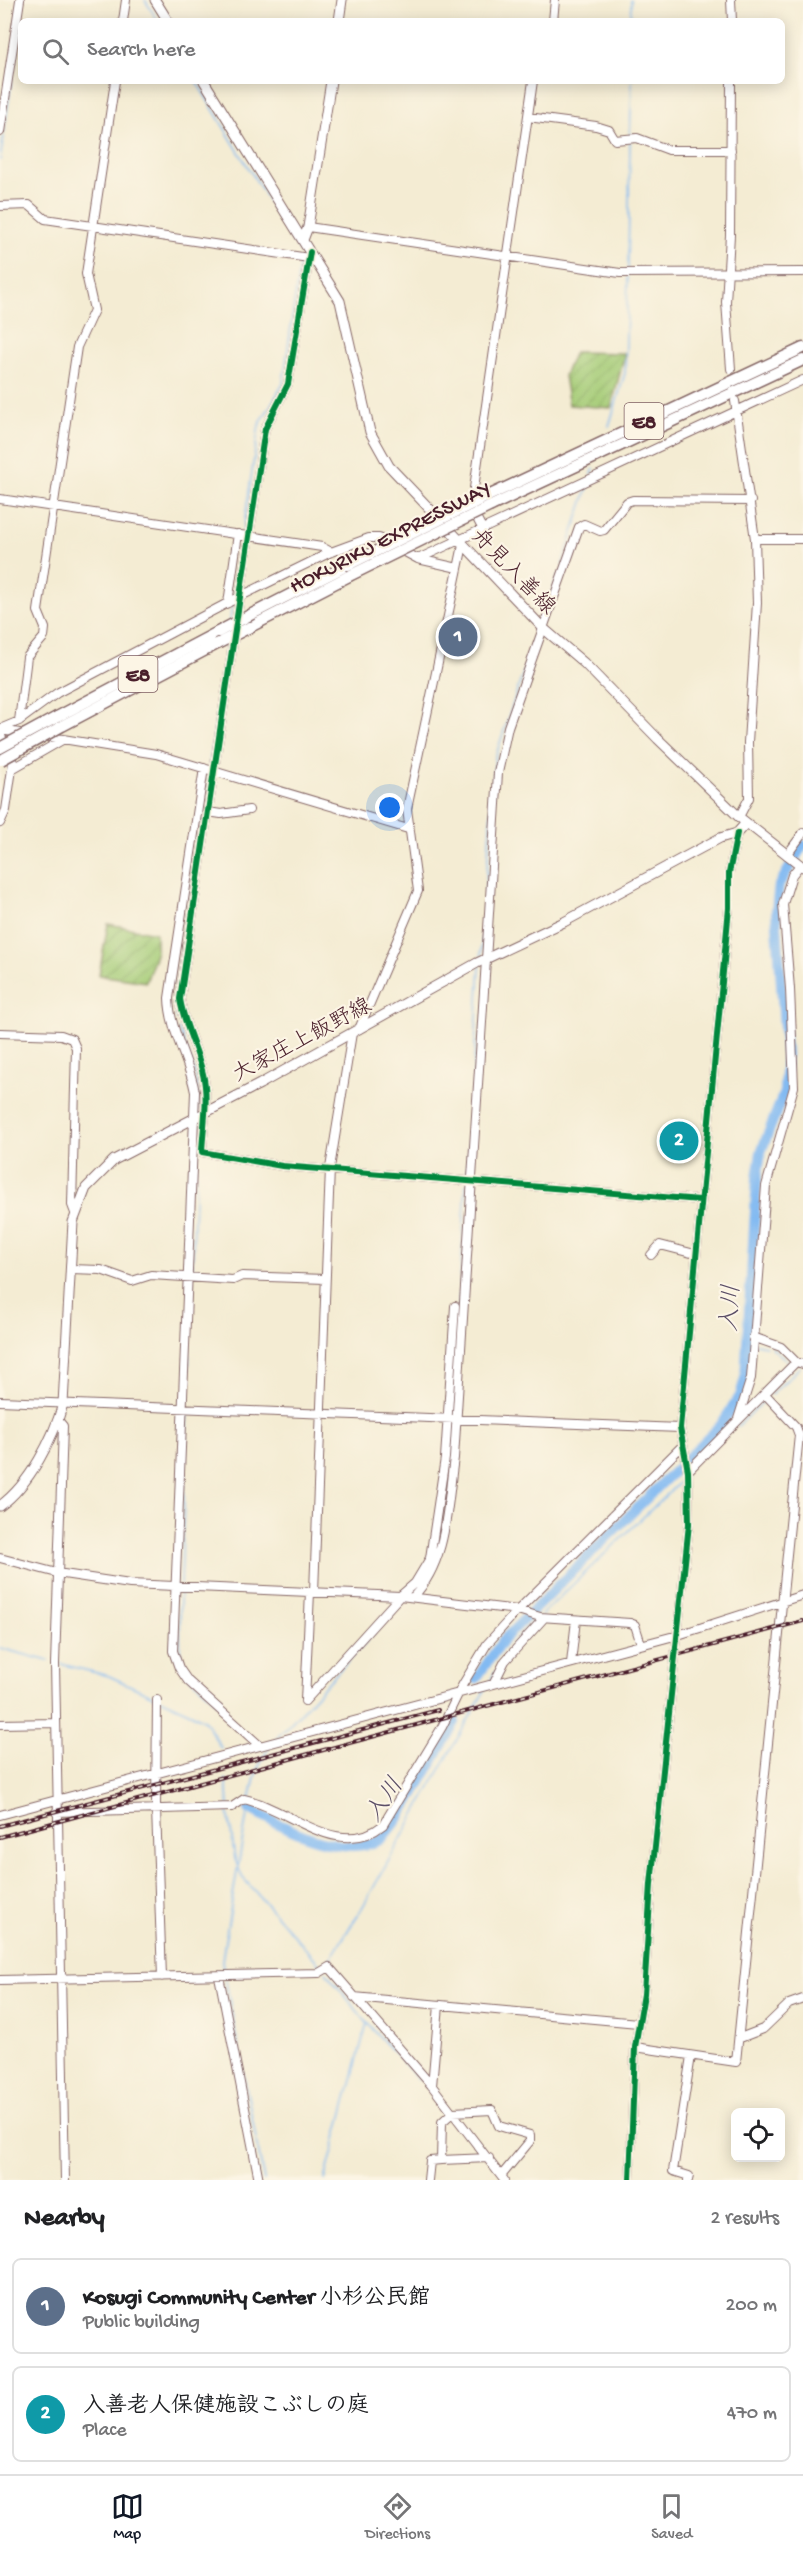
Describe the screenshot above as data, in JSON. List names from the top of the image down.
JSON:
{
  "streets": {
    "highway": ["E8", "HOKURIKU EXPRESSWAY"],
    "main road": ["舟見入善線", "大家庄上飯野線"]
  },
  "crossings": [
    ["舟見入善線", "大家庄上飯野線"]
  ],
  "water": ["入川"],
  "page": {
    "search": "Search here",
    "pins": ["1", "2"],
    "heading": ["Nearby", "2 results"],
    "list": [
      {
        "mark": "1",
        "name": "Kosugi Community Center 小杉公民館",
        "note": "Public building",
        "value": "200 m"
      },
      {
        "mark": "2",
        "name": "入善老人保健施設こぶしの庭",
        "note": "Place",
        "value": "470 m"
      }
    ],
    "nav": ["Map", "Directions", "Saved"]
  }
}
